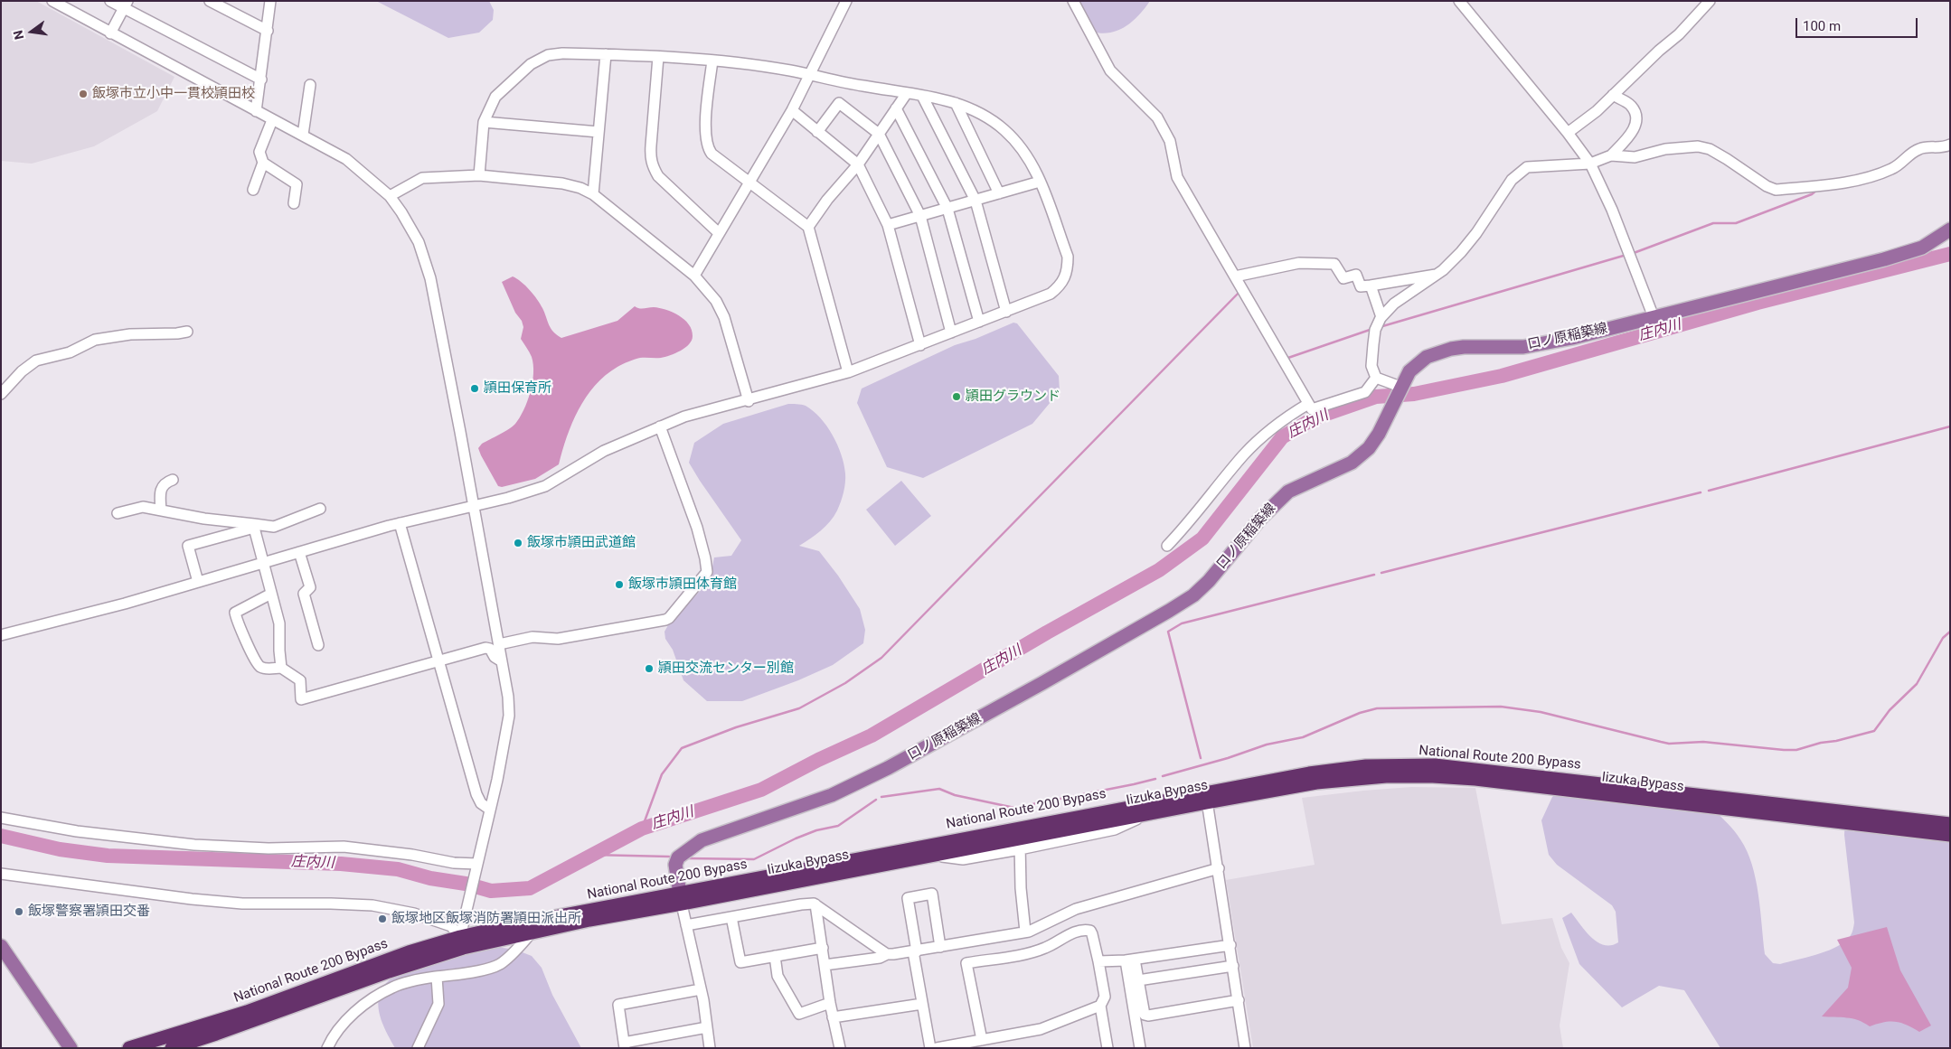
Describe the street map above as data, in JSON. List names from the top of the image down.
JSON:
{
  "streets": {
    "highway": ["National Route 200 Bypass", "Iizuka Bypass"],
    "main road": ["口ノ原稲築線"]
  },
  "crossings": [
    ["口ノ原稲築線", "National Route 200 Bypass"],
    ["口ノ原稲築線", "Iizuka Bypass"],
    ["National Route 200 Bypass", "Iizuka Bypass"]
  ],
  "water": ["庄内川"],
  "places": [
    "飯塚市立小中一貫校頴田校",
    "頴田保育所",
    "頴田グラウンド",
    "飯塚市頴田武道館",
    "飯塚市頴田体育館",
    "頴田交流センター別館",
    "飯塚警察署頴田交番",
    "飯塚地区飯塚消防署頴田派出所"
  ],
  "scale_bar": "100 m",
  "north": "left"
}
